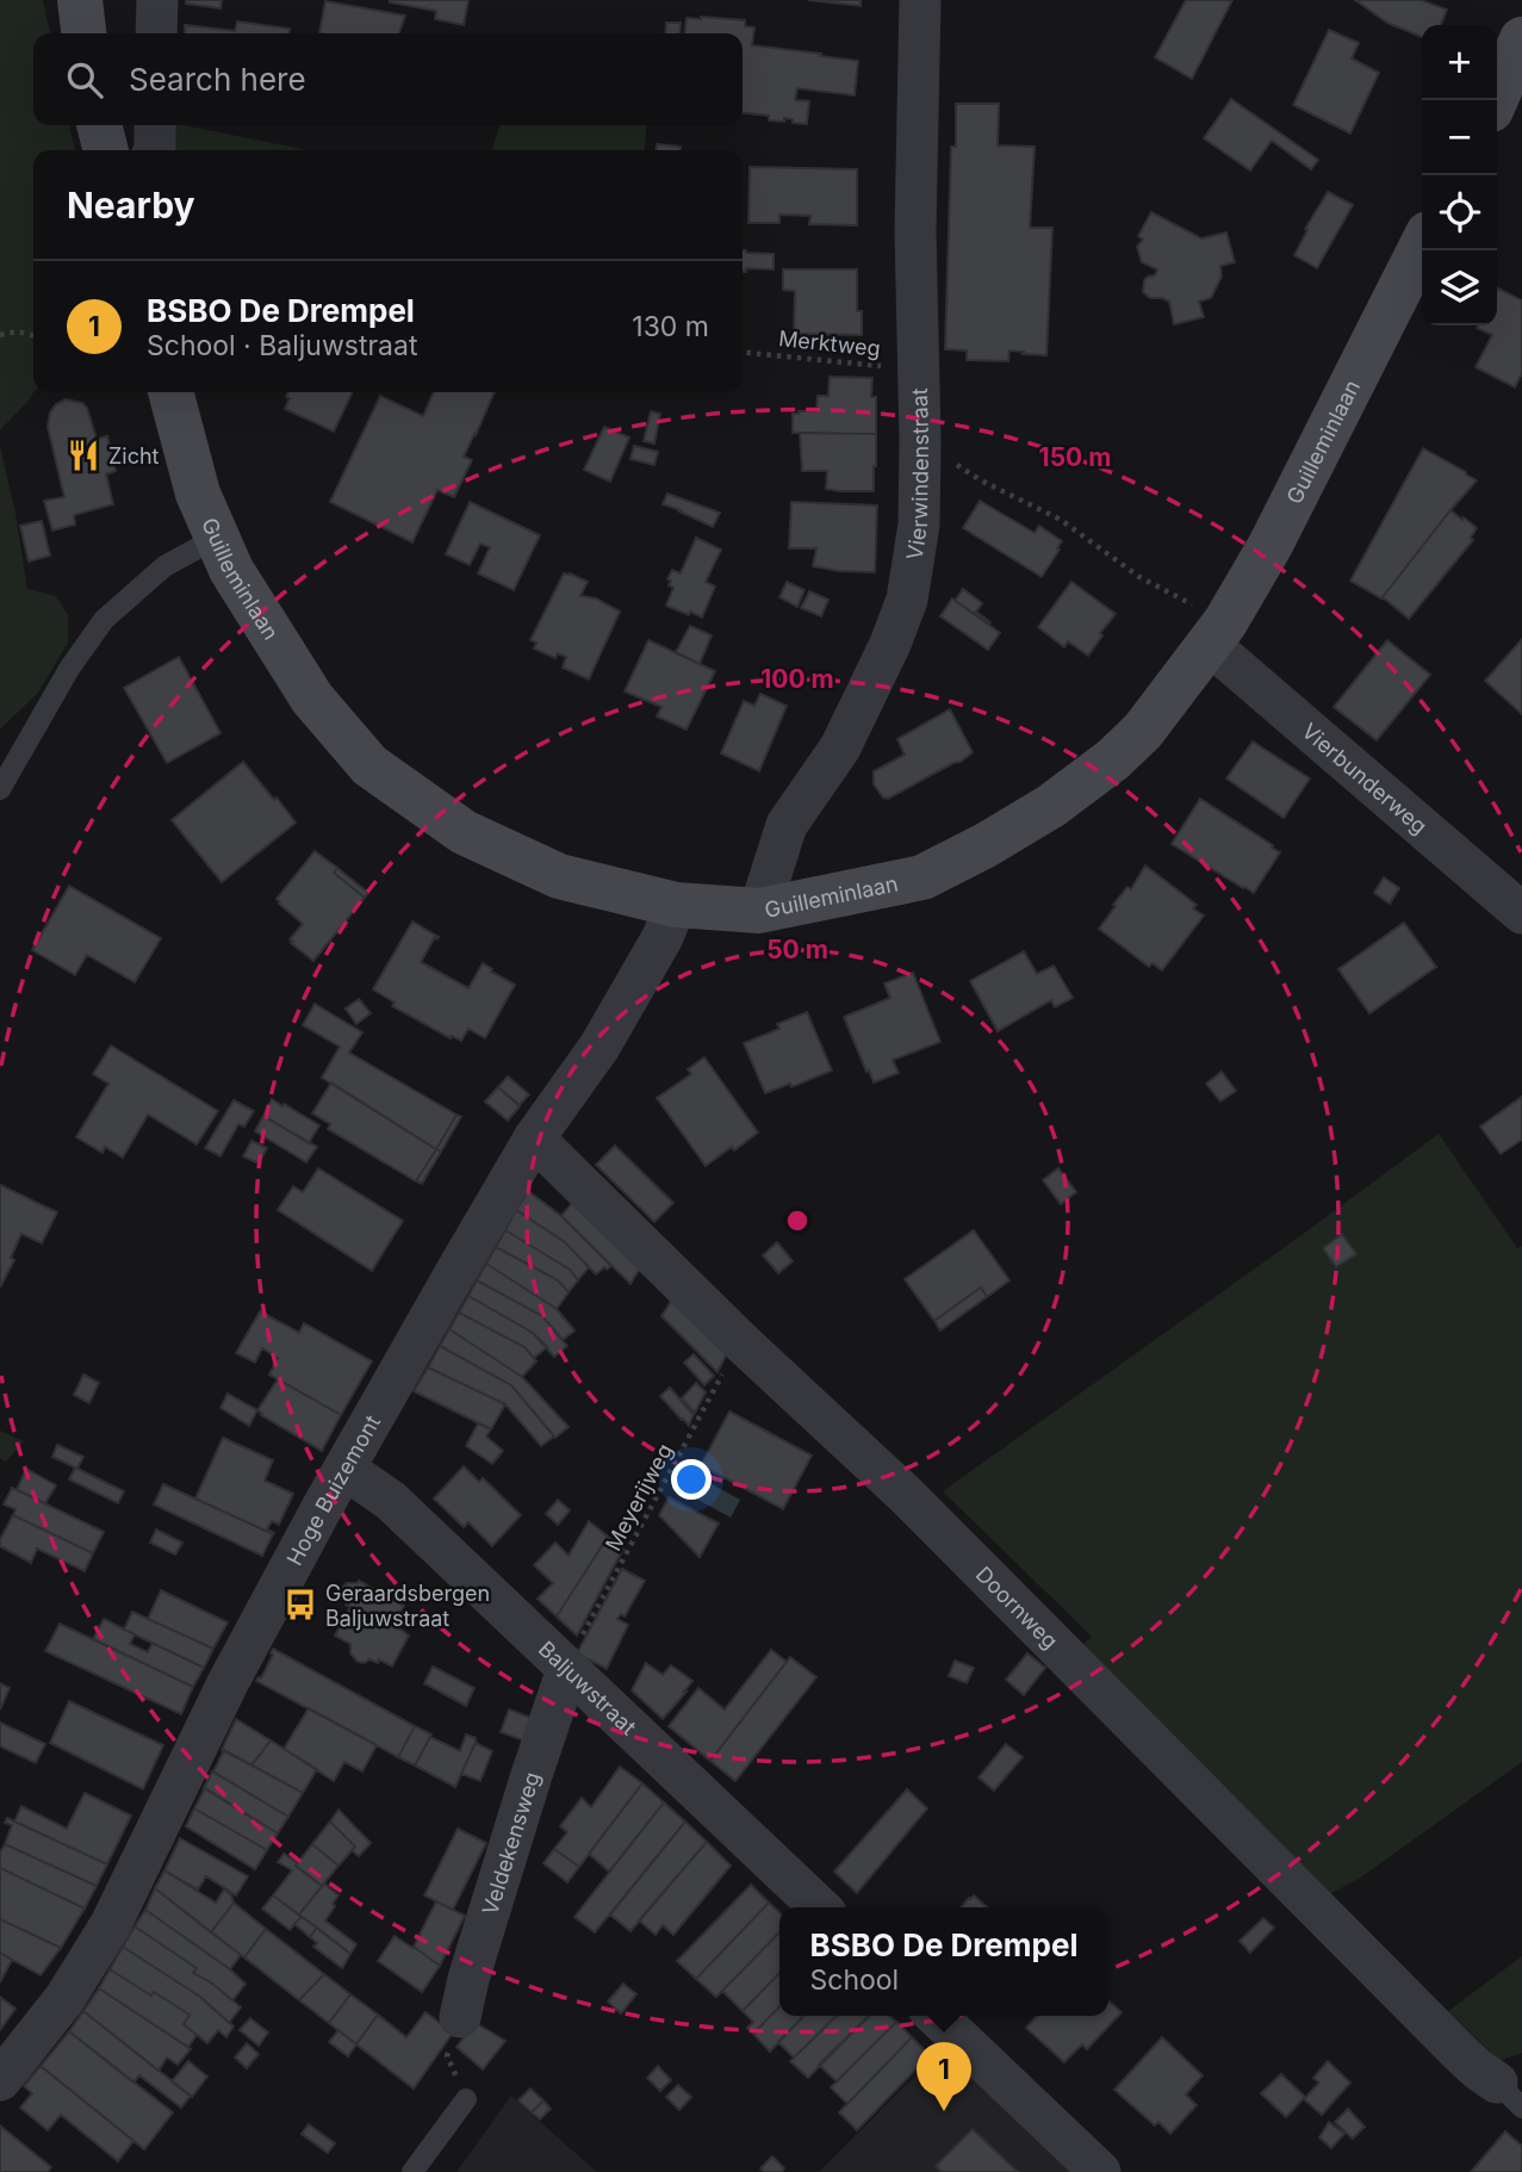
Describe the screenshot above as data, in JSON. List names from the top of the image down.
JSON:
{
  "streets": {
    "main road": ["Guilleminlaan"],
    "street": [
      "Vierwindenstraat",
      "Vierbunderweg",
      "Hoge Buizemont",
      "Doornweg",
      "Baljuwstraat",
      "Veldekensweg"
    ],
    "path": ["Merktweg", "Meyerijweg"]
  },
  "crossings": [
    ["Merktweg", "Vierwindenstraat"],
    ["Guilleminlaan", "Vierwindenstraat"],
    ["Guilleminlaan", "Vierbunderweg"],
    ["Guilleminlaan", "Hoge Buizemont"],
    ["Hoge Buizemont", "Doornweg"],
    ["Hoge Buizemont", "Baljuwstraat"],
    ["Meyerijweg", "Doornweg"],
    ["Meyerijweg", "Baljuwstraat"],
    ["Meyerijweg", "Veldekensweg"],
    ["Baljuwstraat", "Veldekensweg"]
  ],
  "places": {
    "restaurant": ["Zicht"],
    "bus stop": ["Geraardsbergen Baljuwstraat"]
  },
  "page": {
    "map_buttons": ["+", "−"],
    "search": "Search here",
    "heading": "Nearby",
    "list": [
      {
        "mark": "1",
        "name": "BSBO De Drempel",
        "note": "School · Baljuwstraat",
        "value": "130 m"
      }
    ],
    "popup": ["BSBO De Drempel", "School"],
    "pins": "1"
  },
  "rings": ["150 m", "100 m", "50 m"]
}
